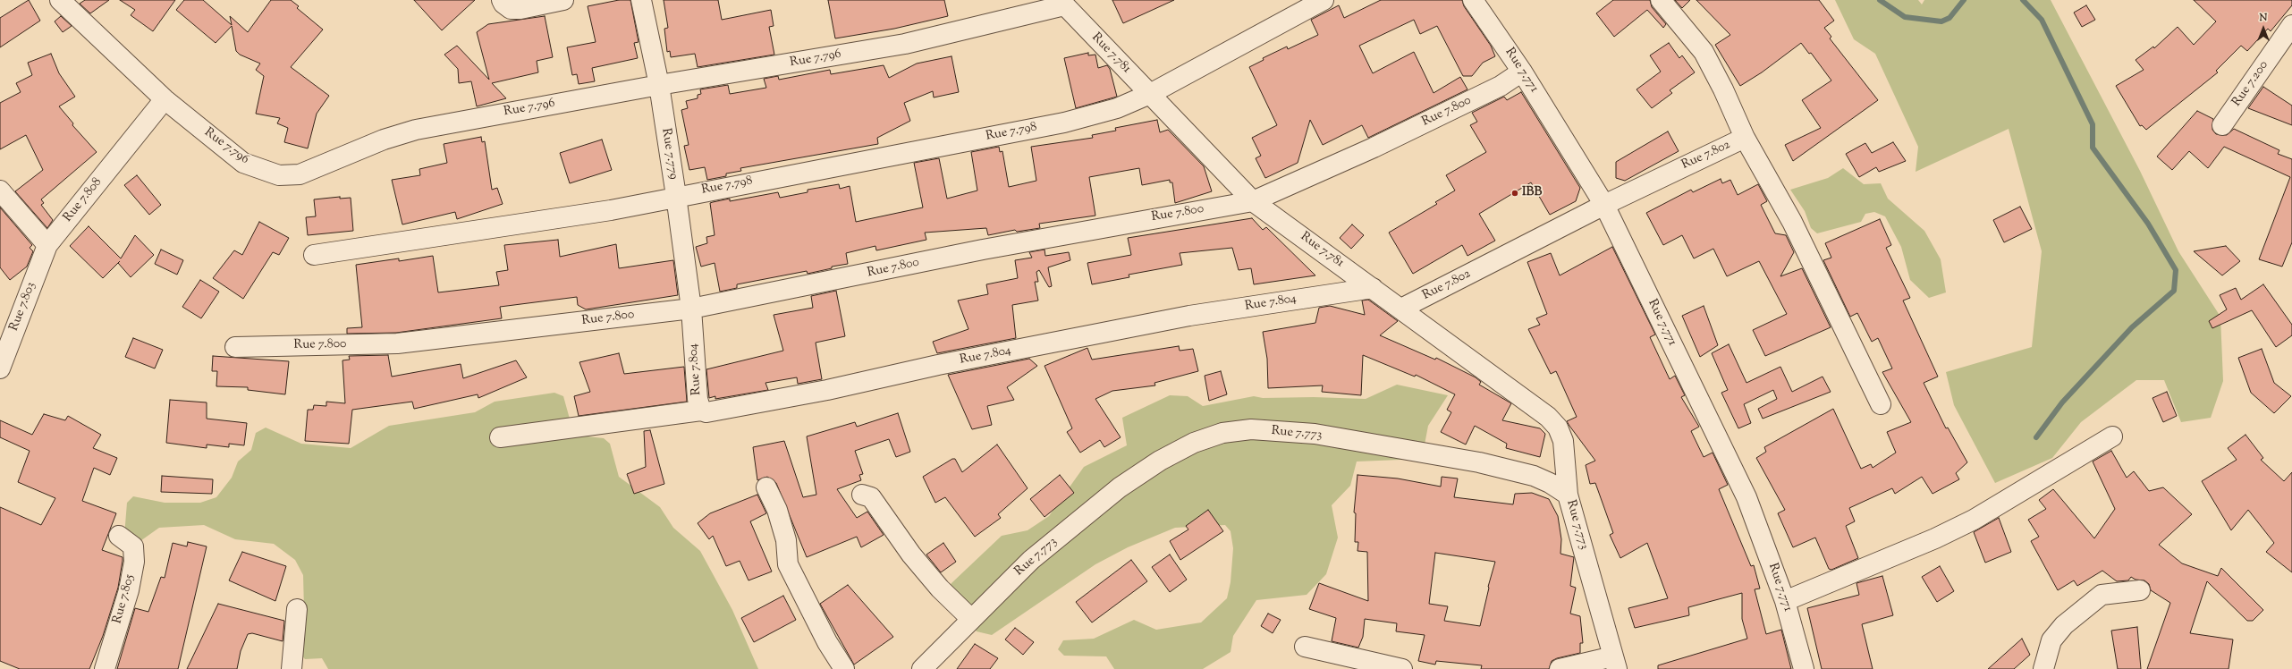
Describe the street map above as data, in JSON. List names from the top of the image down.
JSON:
{
  "streets": {
    "street": [
      "Rue 7.781",
      "Rue 7.796",
      "Rue 7.771",
      "Rue 7.200",
      "Rue 7.800",
      "Rue 7.798",
      "Rue 7.779",
      "Rue 7.802",
      "Rue 7.808",
      "Rue 7.804",
      "Rue 7.803",
      "Rue 7.773",
      "Rue 7.805"
    ]
  },
  "crossings": [
    ["Rue 7.781", "Rue 7.796"],
    ["Rue 7.781", "Rue 7.800"],
    ["Rue 7.781", "Rue 7.798"],
    ["Rue 7.781", "Rue 7.802"],
    ["Rue 7.781", "Rue 7.804"],
    ["Rue 7.781", "Rue 7.773"],
    ["Rue 7.796", "Rue 7.779"],
    ["Rue 7.796", "Rue 7.808"],
    ["Rue 7.771", "Rue 7.800"],
    ["Rue 7.771", "Rue 7.802"],
    ["Rue 7.800", "Rue 7.779"],
    ["Rue 7.800", "Rue 7.804"],
    ["Rue 7.798", "Rue 7.779"],
    ["Rue 7.779", "Rue 7.804"],
    ["Rue 7.808", "Rue 7.803"]
  ],
  "places": ["IBB"],
  "north": "top"
}
